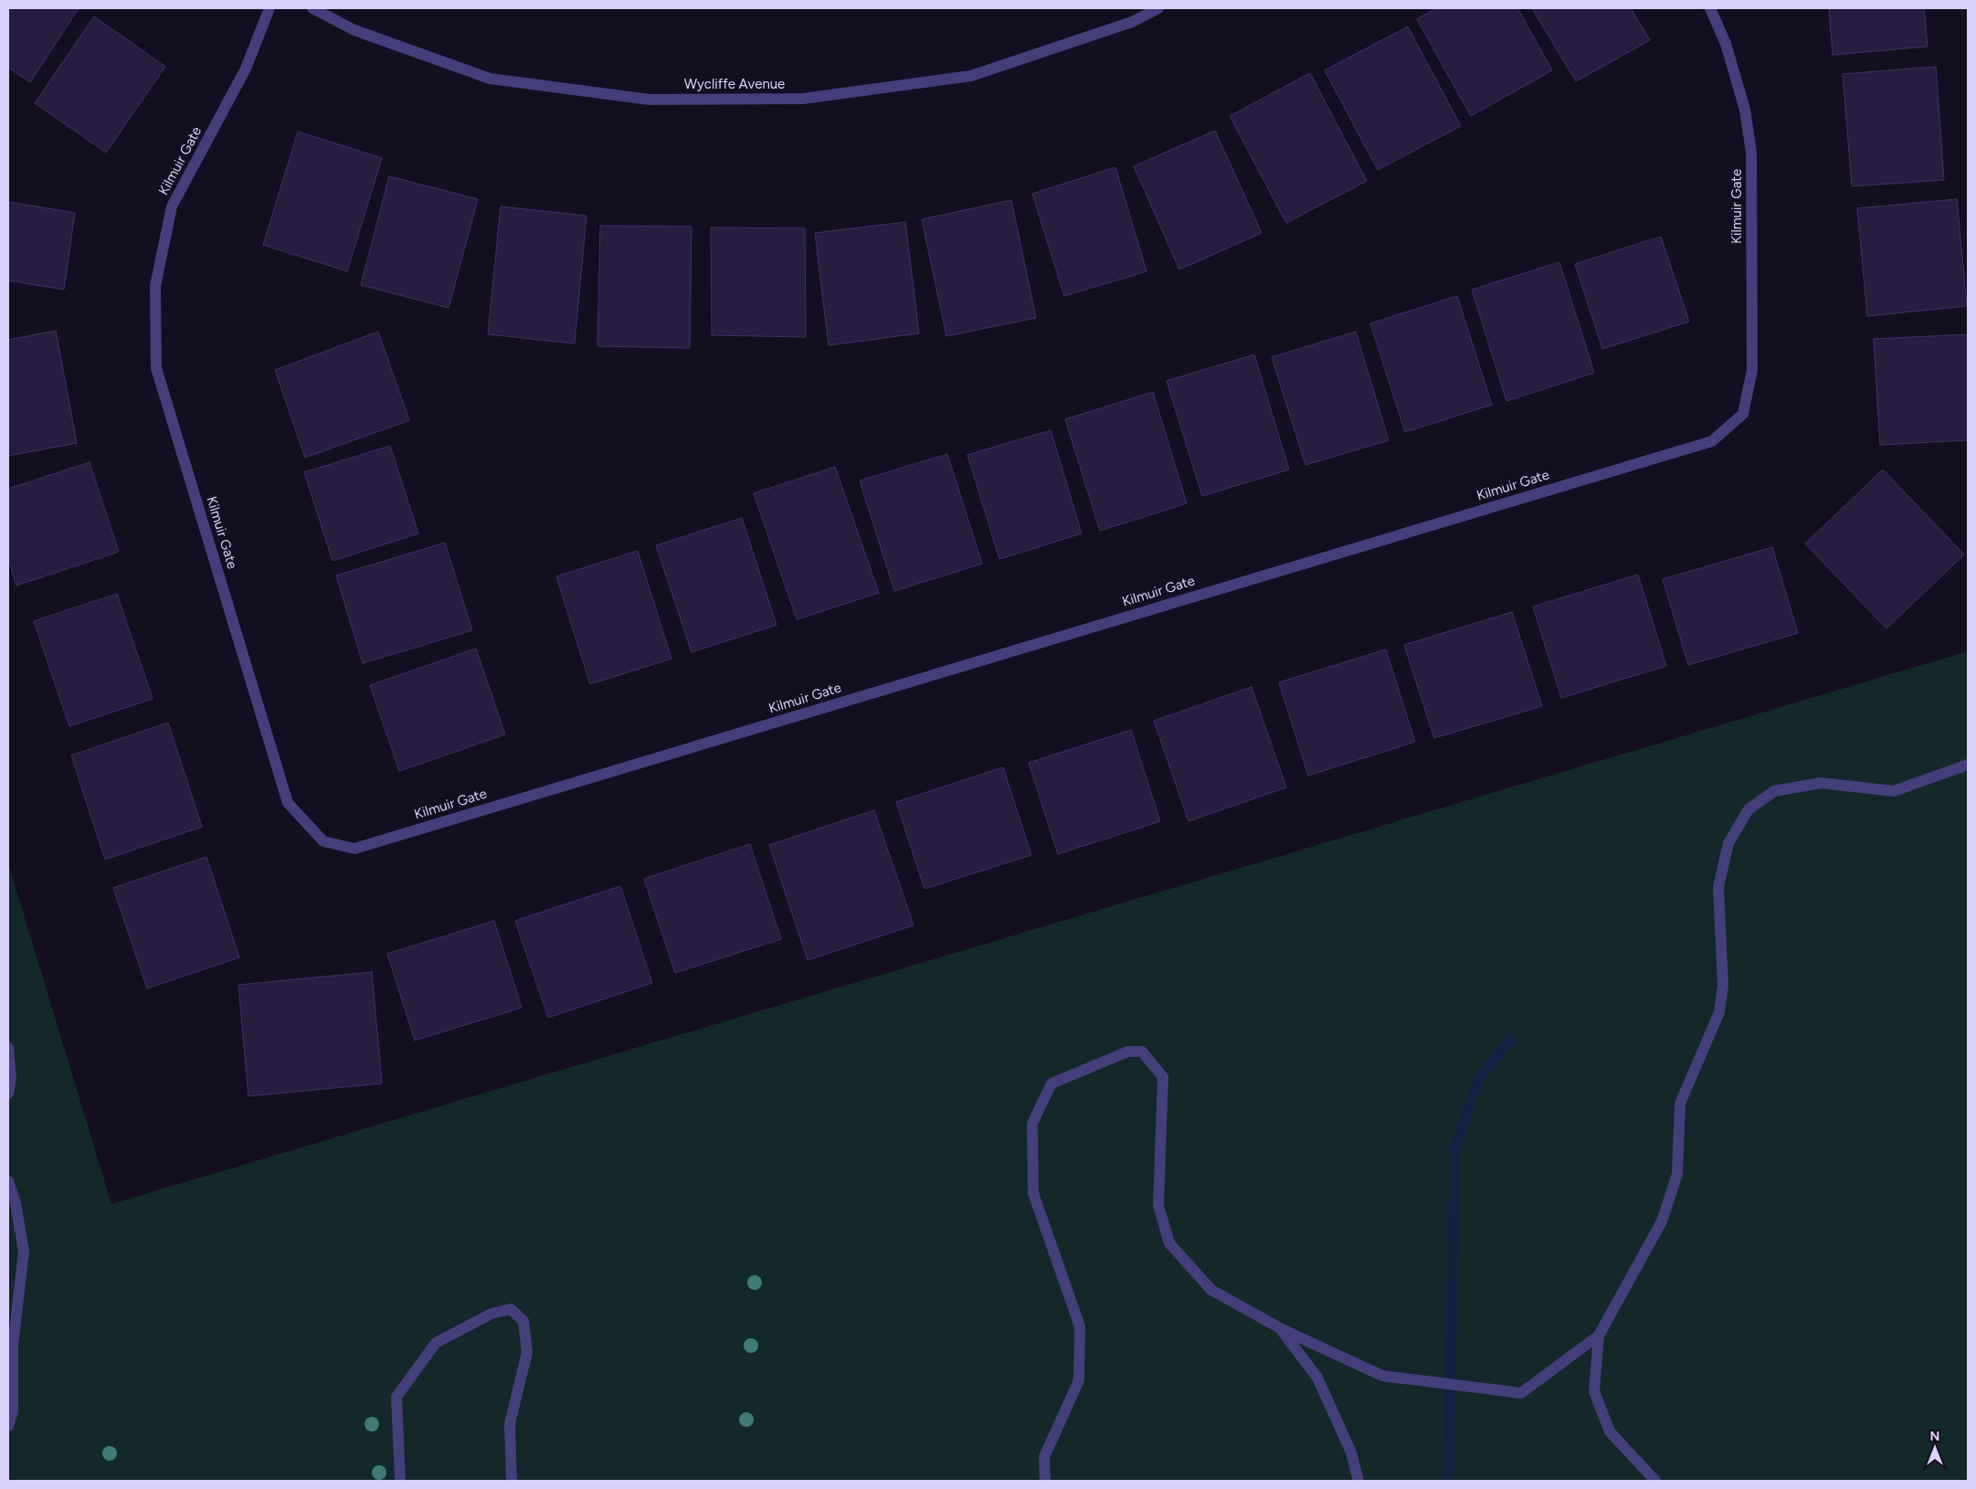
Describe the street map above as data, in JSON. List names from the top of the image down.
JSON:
{
  "streets": {
    "street": ["Wycliffe Avenue", "Kilmuir Gate"]
  },
  "north": "top"
}
